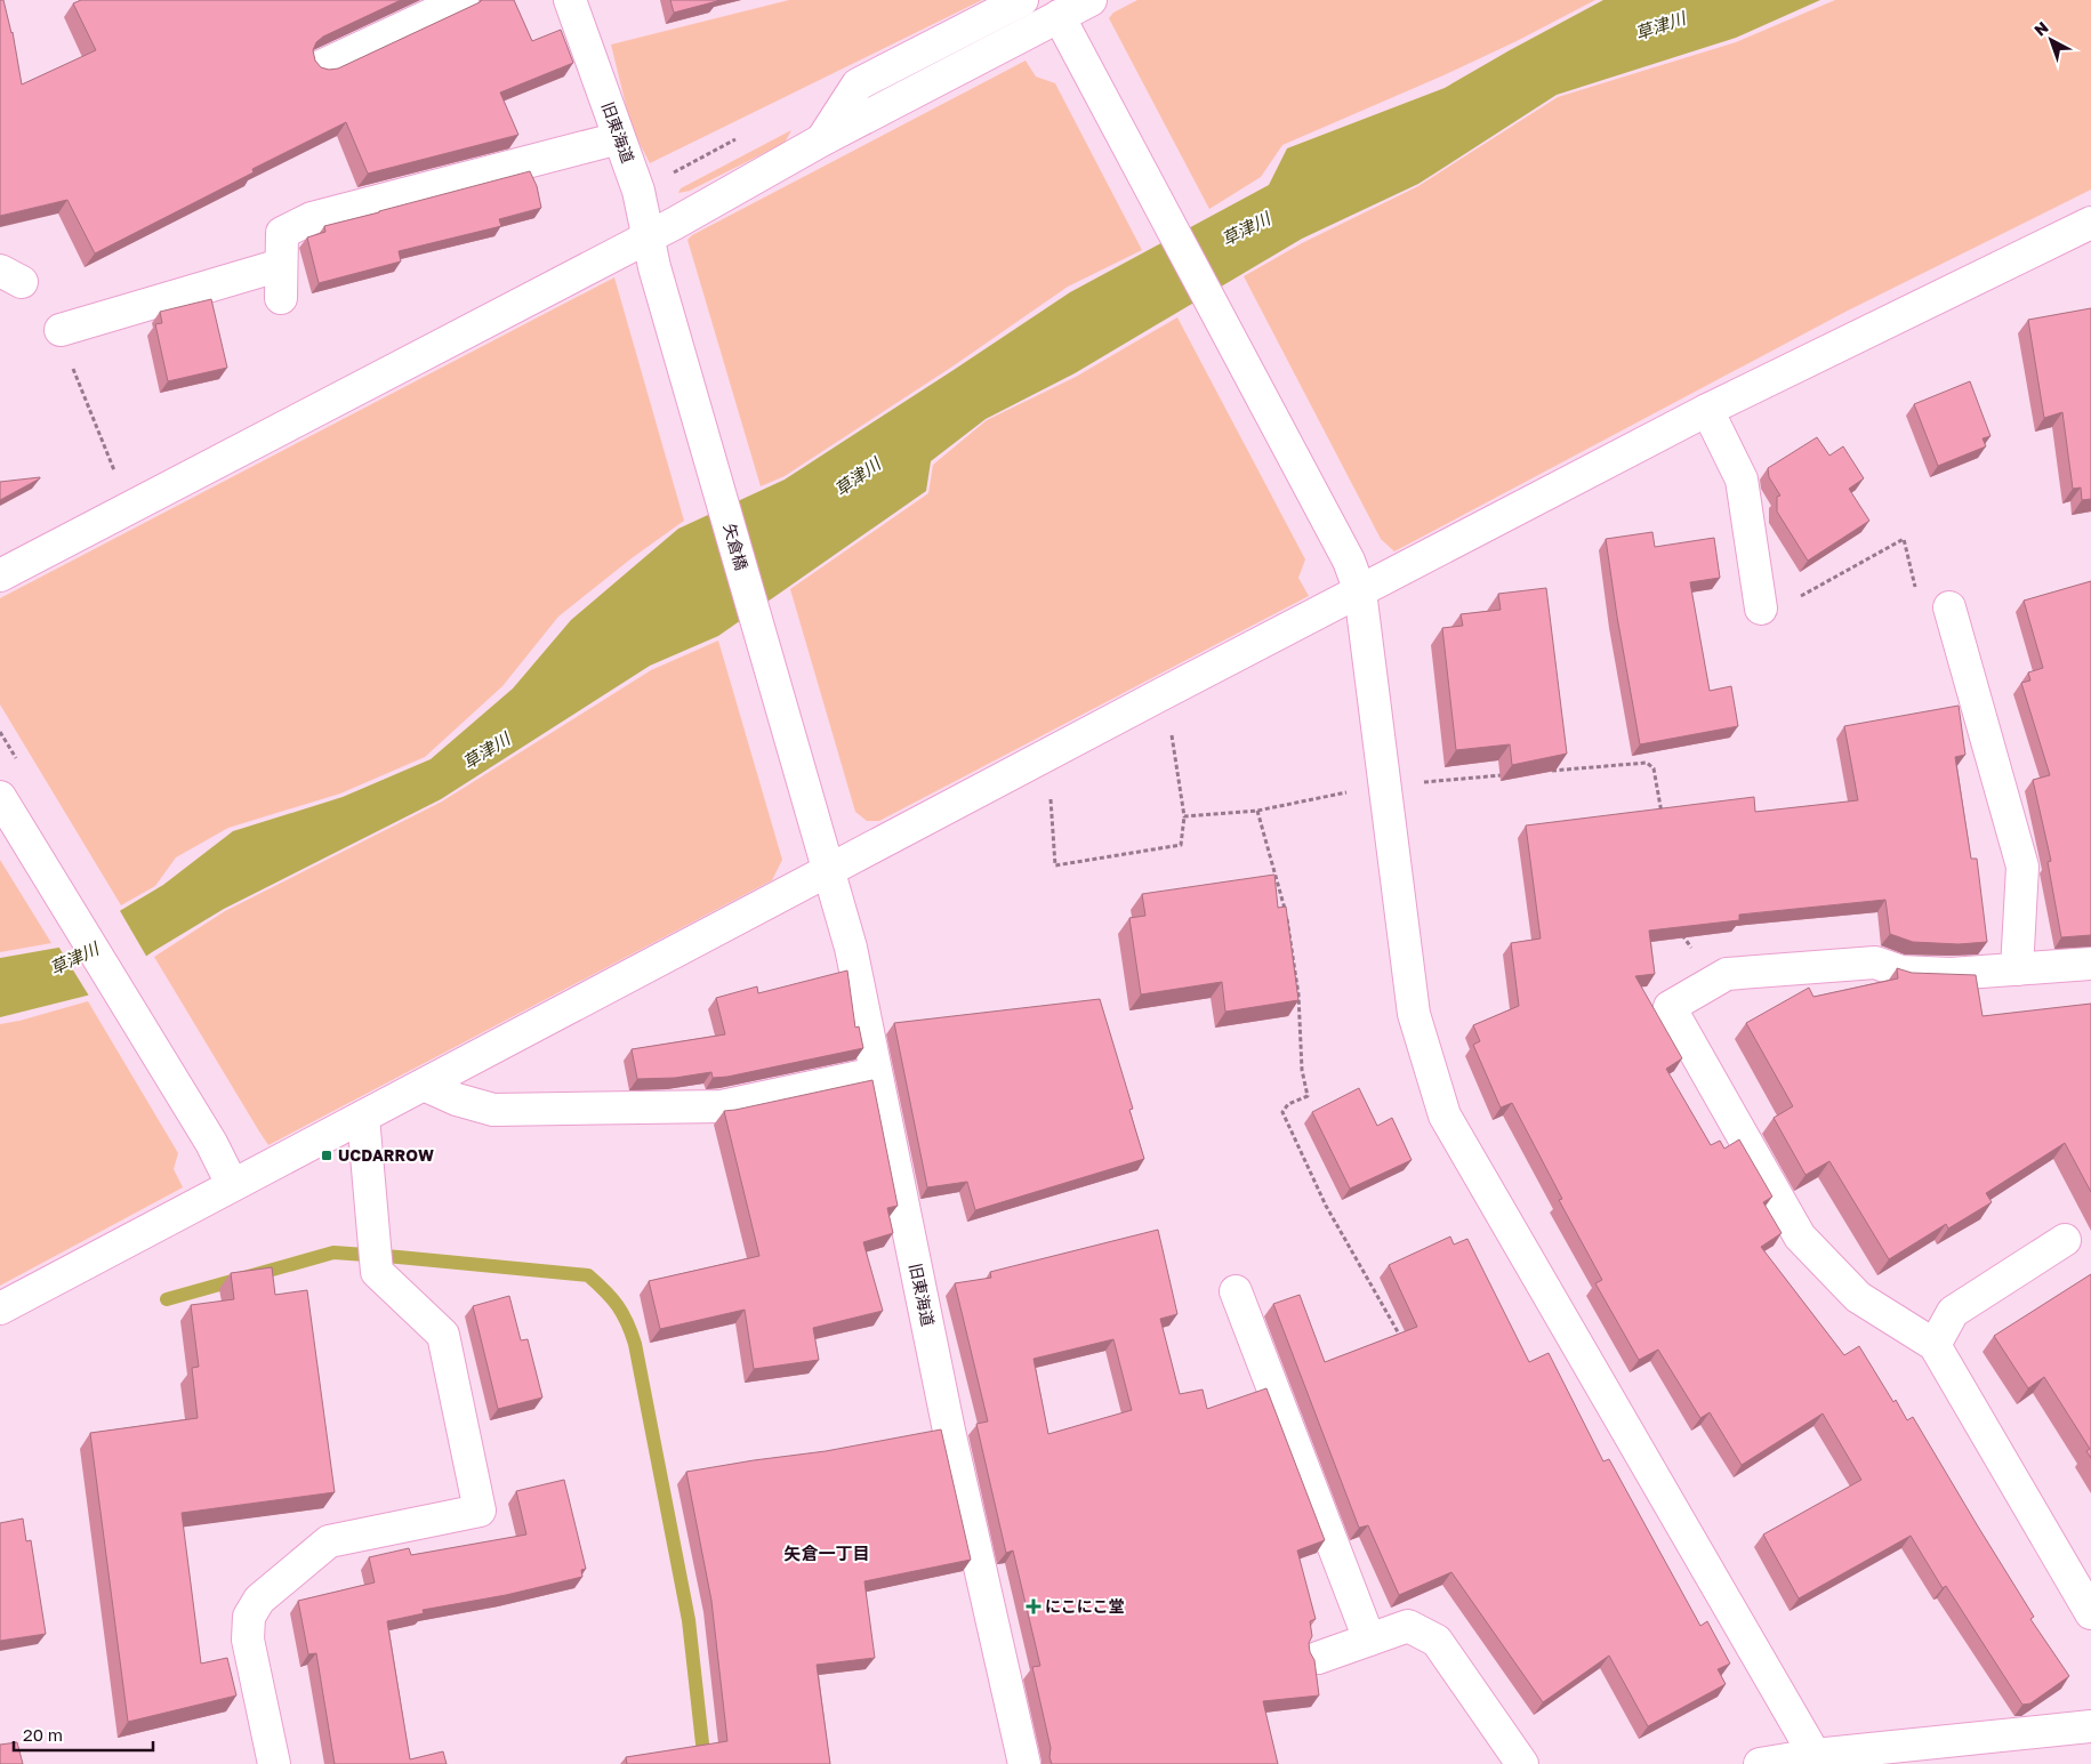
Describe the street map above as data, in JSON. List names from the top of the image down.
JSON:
{
  "streets": {
    "street": ["旧東海道", "矢倉橋"]
  },
  "crossings": [
    ["旧東海道", "矢倉橋"]
  ],
  "districts": ["矢倉一丁目"],
  "water": ["草津川"],
  "places": {
    "transit": ["UCDARROW"],
    "health": ["にこにこ堂"]
  },
  "scale_bar": "20 m",
  "north": "top left"
}
